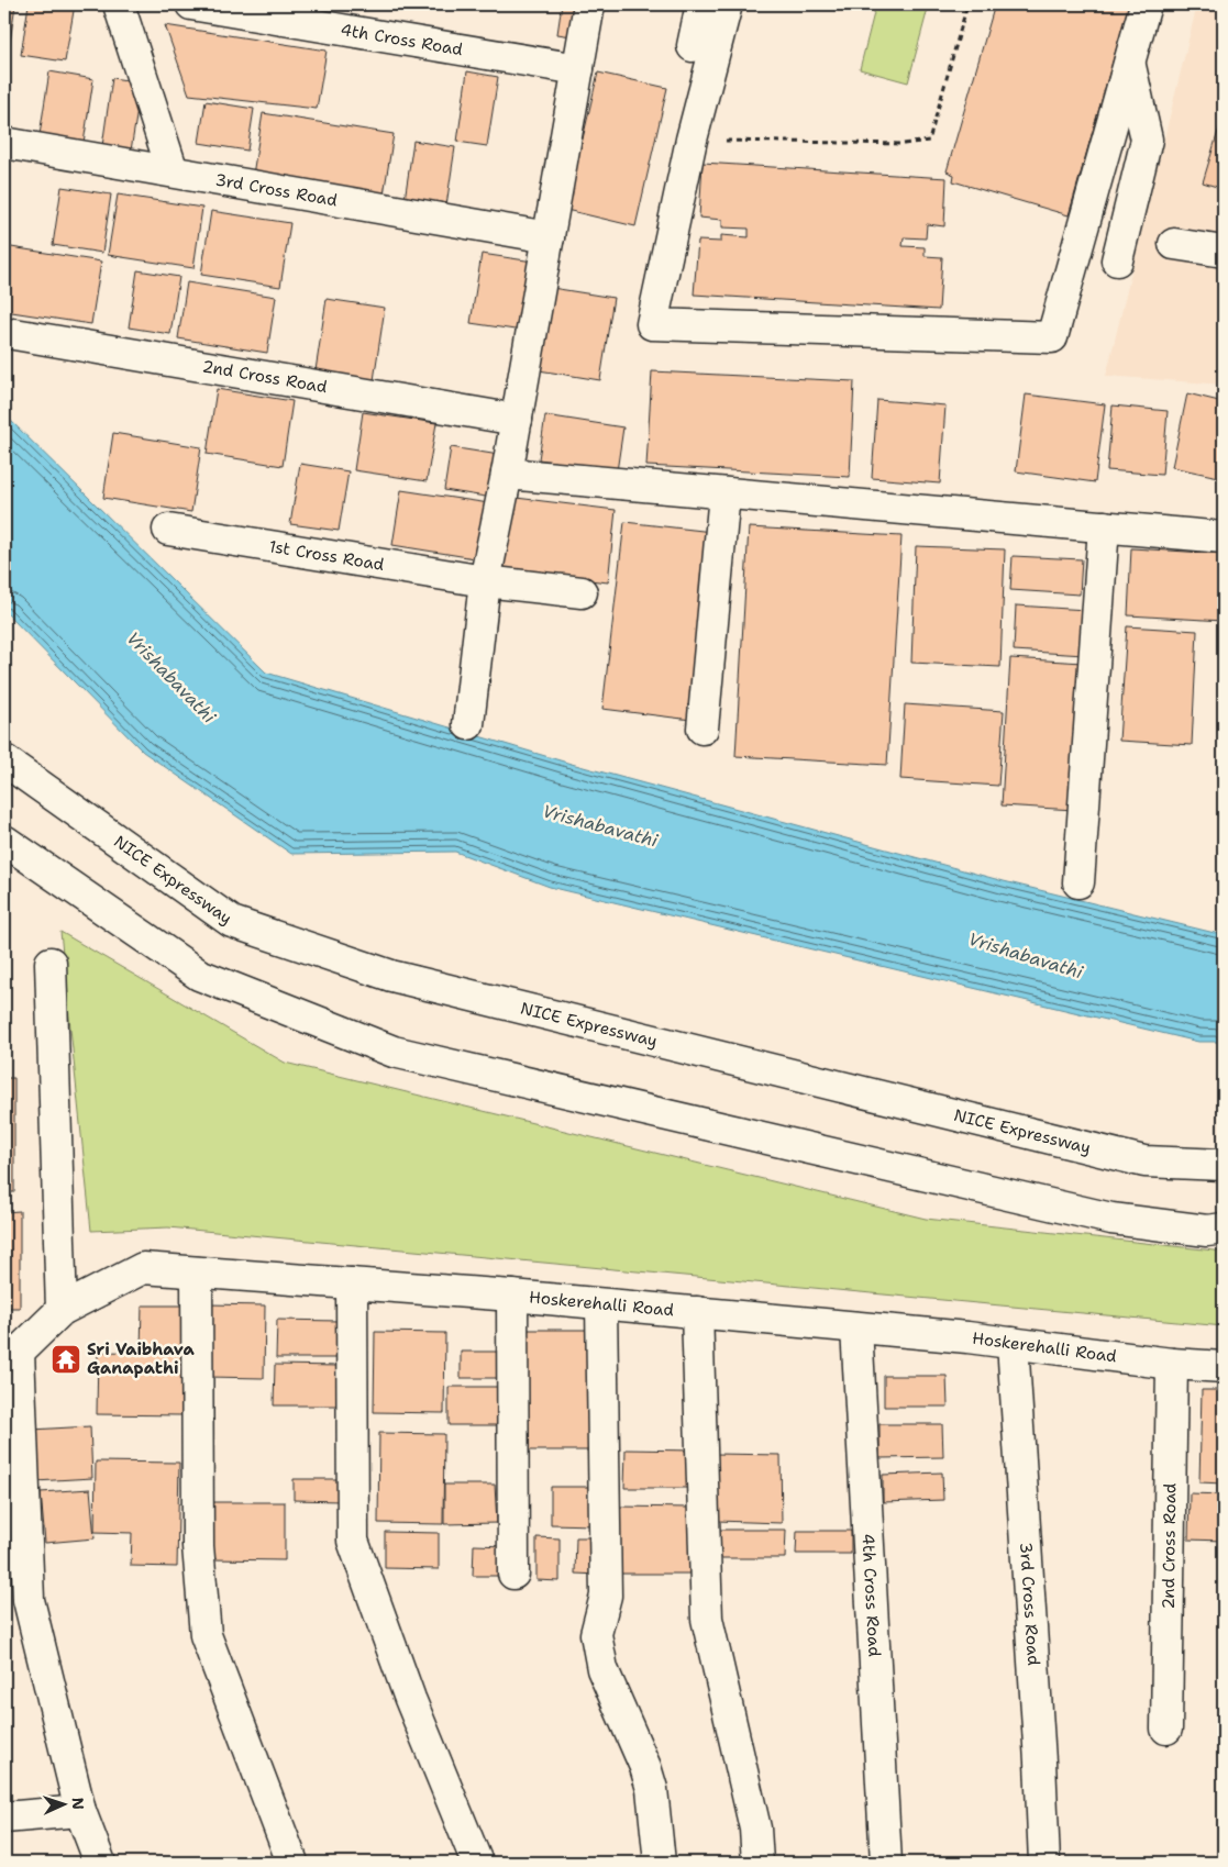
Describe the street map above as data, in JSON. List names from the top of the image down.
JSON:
{
  "streets": {
    "main road": [
      "4th Cross Road",
      "3rd Cross Road",
      "2nd Cross Road",
      "1st Cross Road",
      "NICE Expressway",
      "Hoskerehalli Road"
    ]
  },
  "crossings": [
    ["4th Cross Road", "Hoskerehalli Road"],
    ["3rd Cross Road", "Hoskerehalli Road"],
    ["2nd Cross Road", "Hoskerehalli Road"]
  ],
  "water": ["Vrishabavathi"],
  "places": {
    "temple": ["Sri Vaibhava Ganapathi"]
  },
  "north": "right"
}
